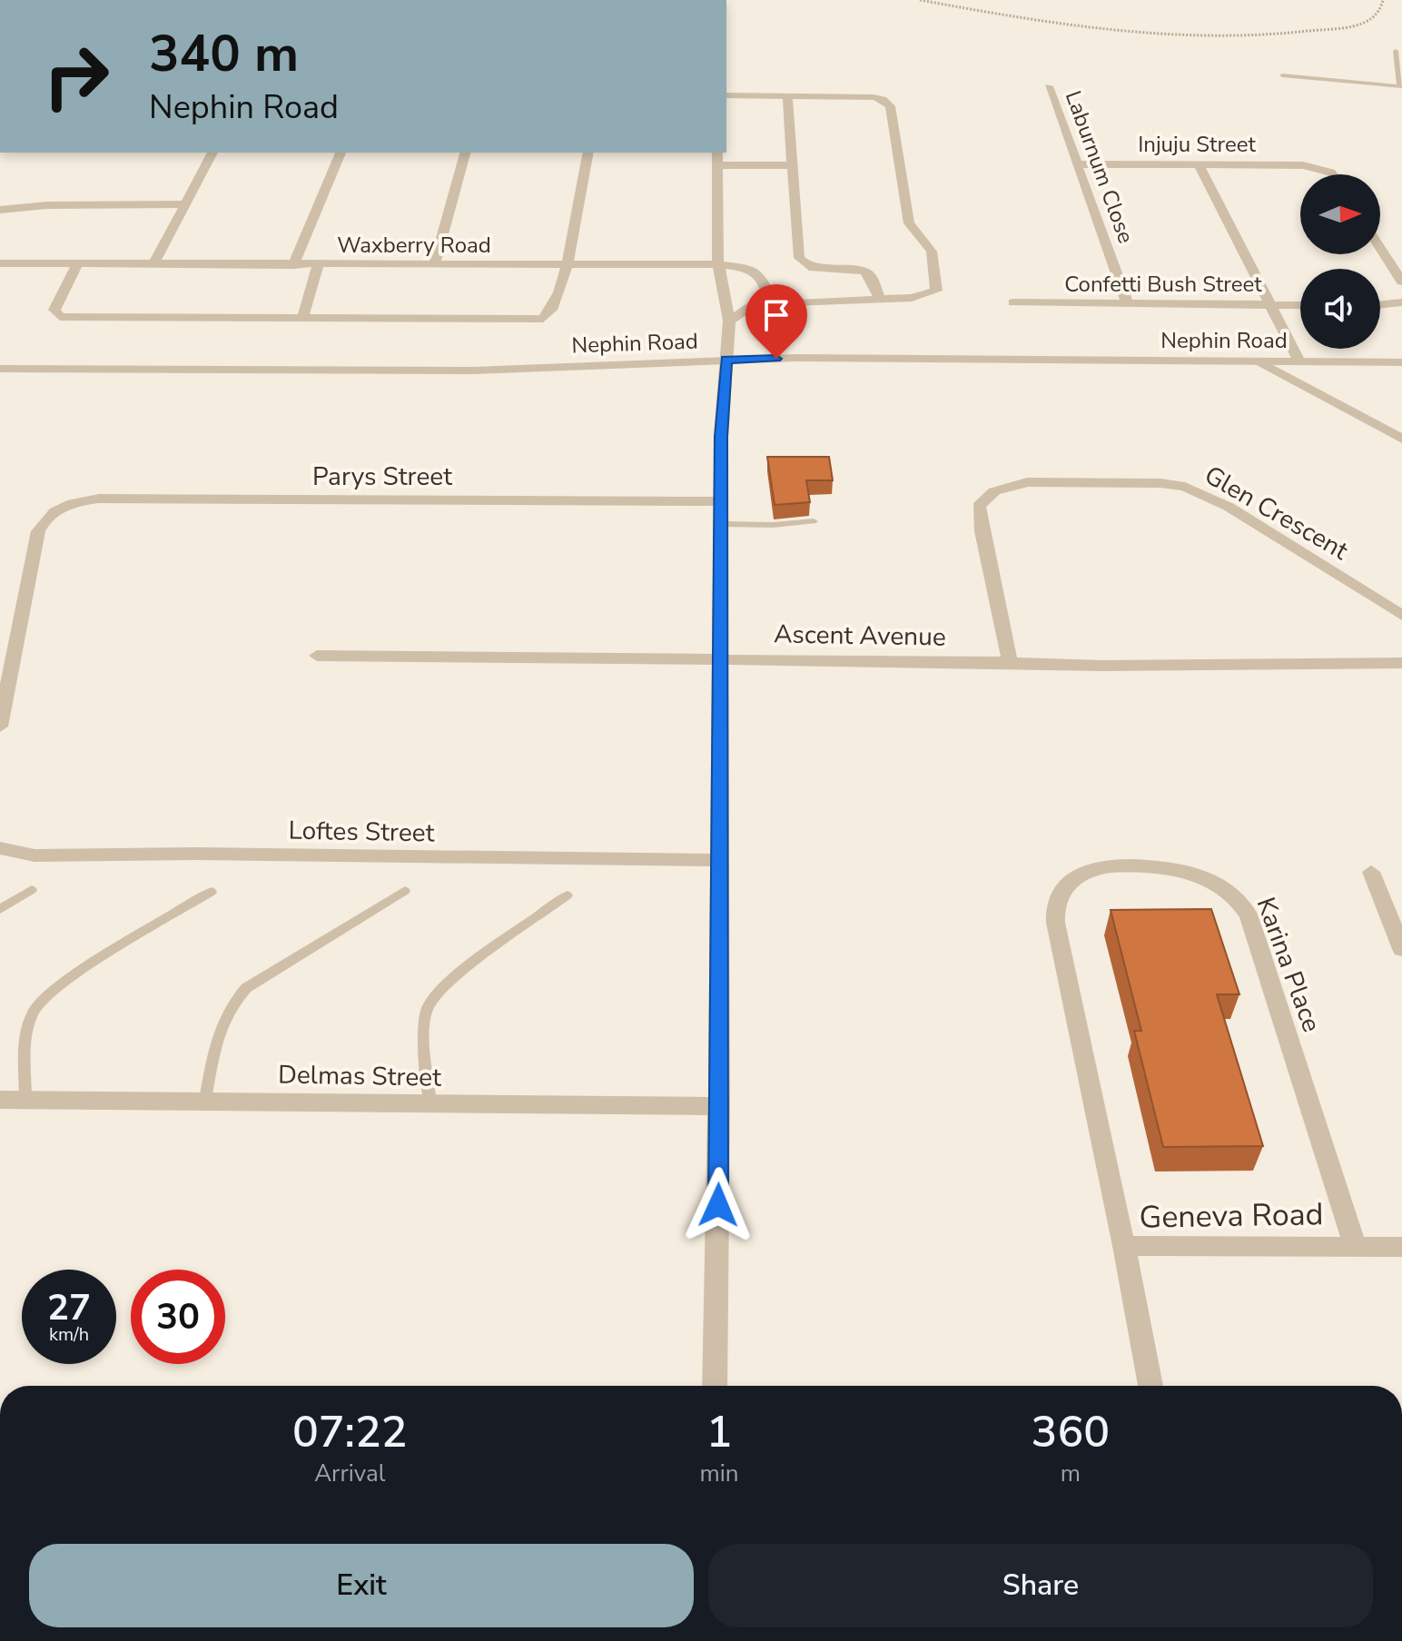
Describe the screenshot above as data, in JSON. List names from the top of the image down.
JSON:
{
  "streets": {
    "street": [
      "Injuju Street",
      "Laburnum Close",
      "Waxberry Road",
      "Confetti Bush Street",
      "Nephin Road",
      "Parys Street",
      "Glen Crescent",
      "Ascent Avenue",
      "Loftes Street",
      "Karina Place",
      "Delmas Street",
      "Geneva Road"
    ]
  },
  "crossings": [
    ["Injuju Street", "Laburnum Close"],
    ["Laburnum Close", "Confetti Bush Street"],
    ["Glen Crescent", "Ascent Avenue"],
    ["Karina Place", "Geneva Road"]
  ],
  "north": "right",
  "page": {
    "turn": ["340 m", "Nephin Road"],
    "speed": "27 km/h",
    "limit": "30",
    "eta": [
      "07:22",
      "Arrival",
      "1",
      "min",
      "360",
      "m"
    ],
    "buttons": ["Exit", "Share"]
  }
}
